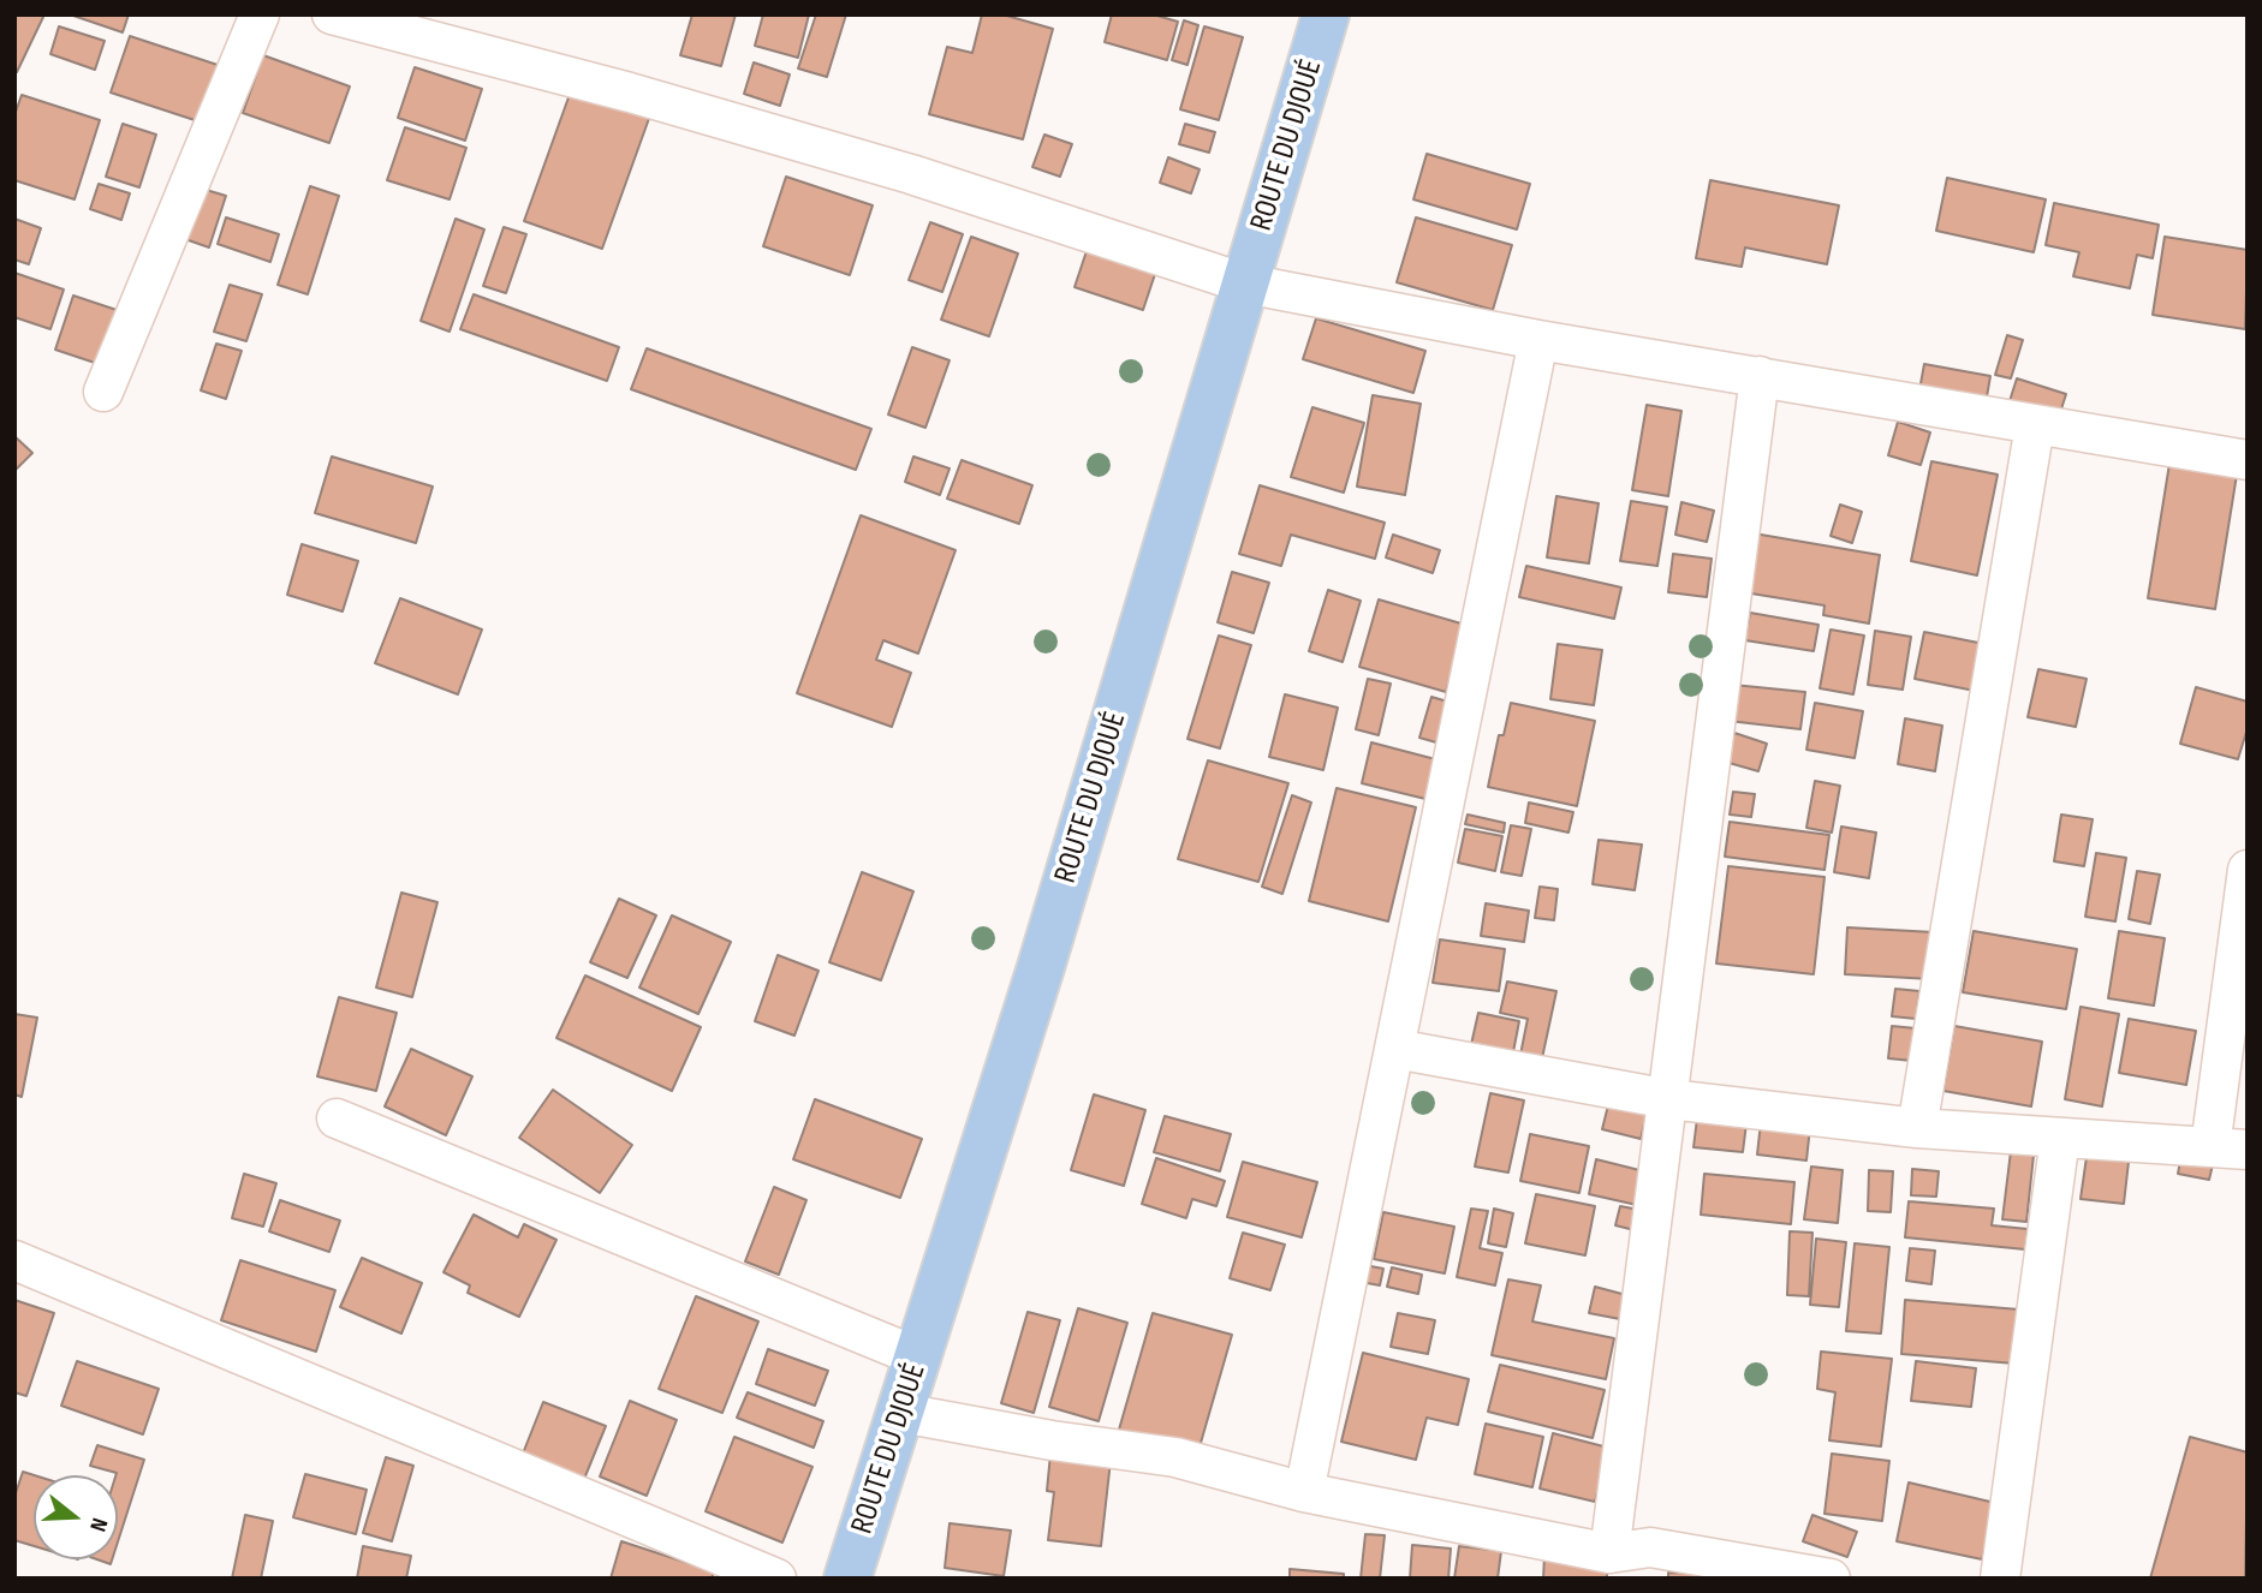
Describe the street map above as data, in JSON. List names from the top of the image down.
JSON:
{
  "streets": {
    "main road": ["ROUTE DU DJOUÉ"]
  },
  "north": "right"
}
